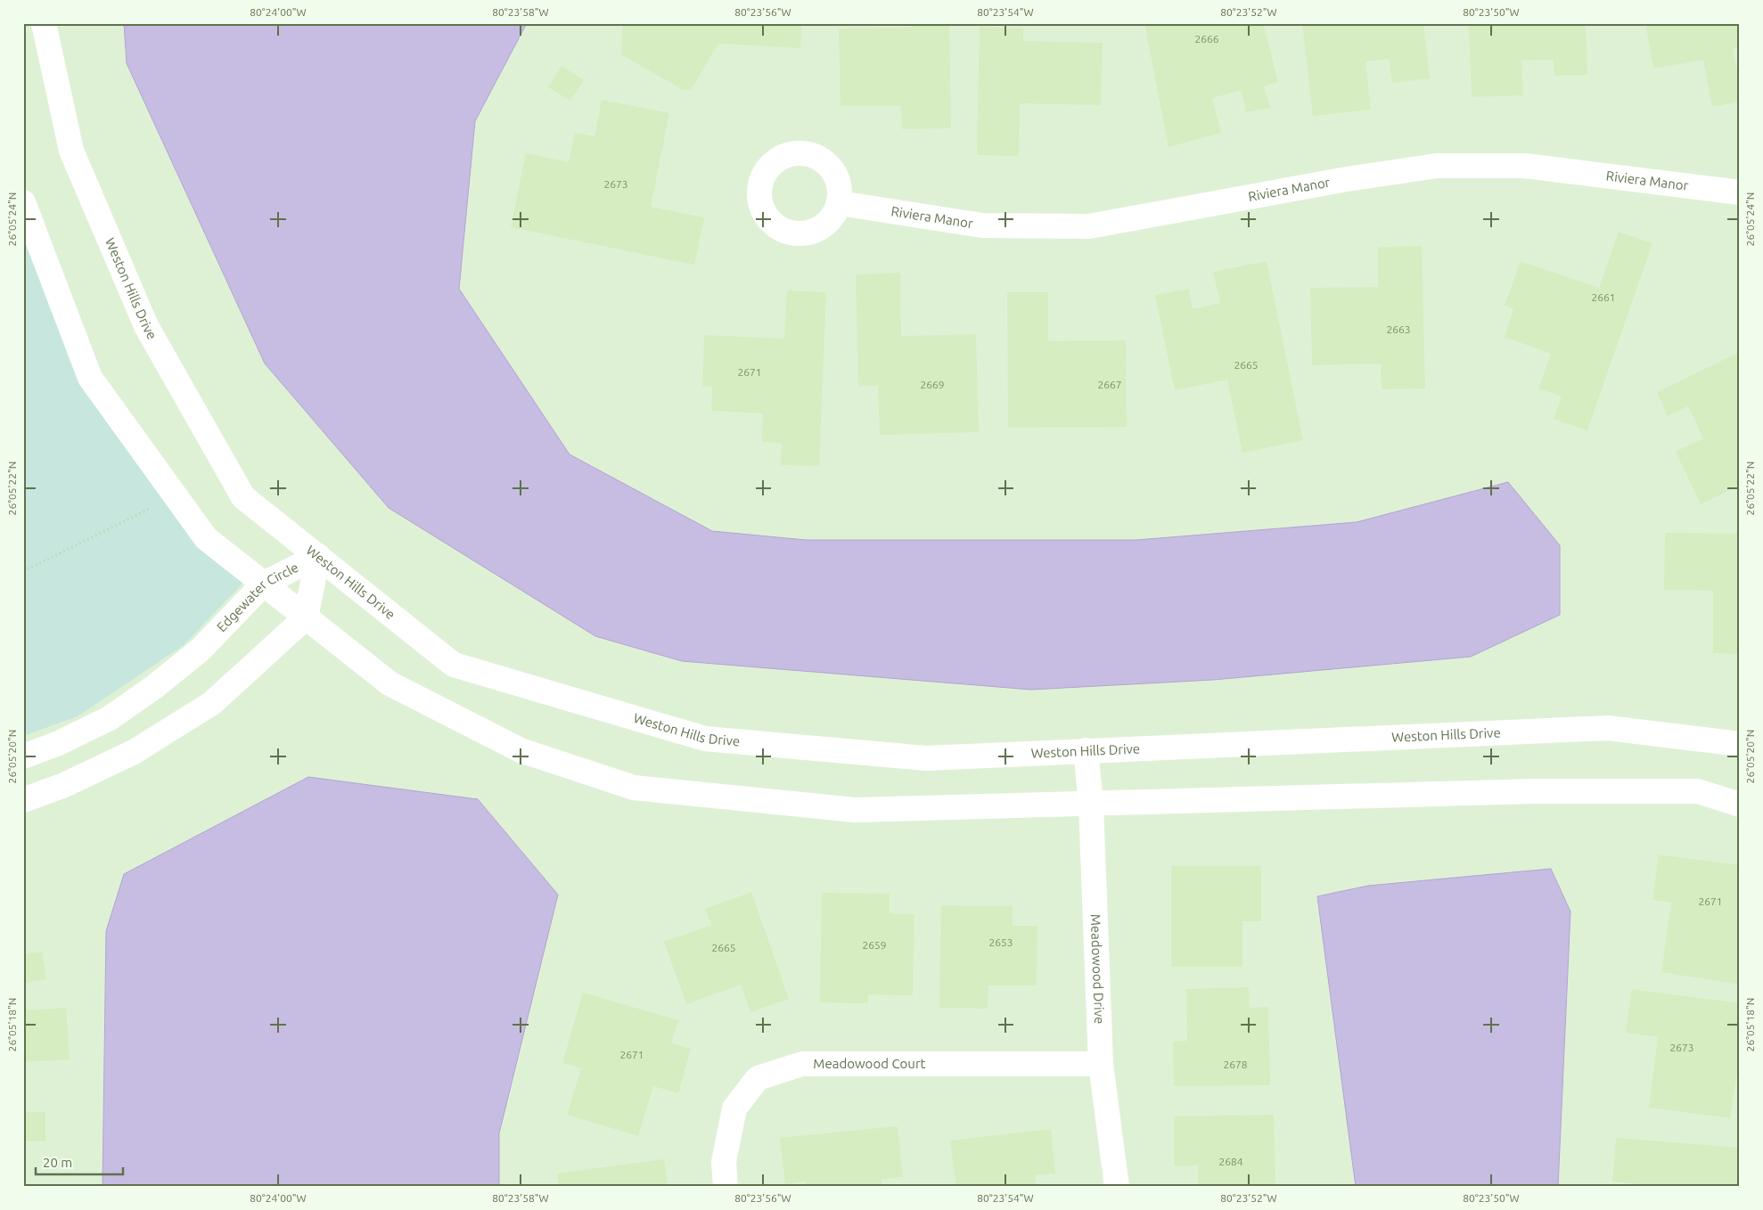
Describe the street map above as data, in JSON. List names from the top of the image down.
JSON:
{
  "streets": {
    "street": [
      "Riviera Manor",
      "Weston Hills Drive",
      "Edgewater Circle",
      "Meadowood Drive",
      "Meadowood Court"
    ]
  },
  "crossings": [
    ["Weston Hills Drive", "Edgewater Circle"],
    ["Weston Hills Drive", "Meadowood Drive"],
    ["Meadowood Drive", "Meadowood Court"]
  ],
  "house_numbers": [
    "2666",
    "2673",
    "2661",
    "2663",
    "2665",
    "2671",
    "2669",
    "2667",
    "2671",
    "2653",
    "2659",
    "2665",
    "2673",
    "2671",
    "2678",
    "2684"
  ],
  "scale_bar": "20 m",
  "coordinates": [
    "80°24'00\"W",
    "80°23'58\"W",
    "80°23'56\"W",
    "80°23'54\"W",
    "80°23'52\"W",
    "80°23'50\"W",
    "26°05'24\"N",
    "26°05'22\"N",
    "26°05'20\"N",
    "26°05'18\"N"
  ]
}
